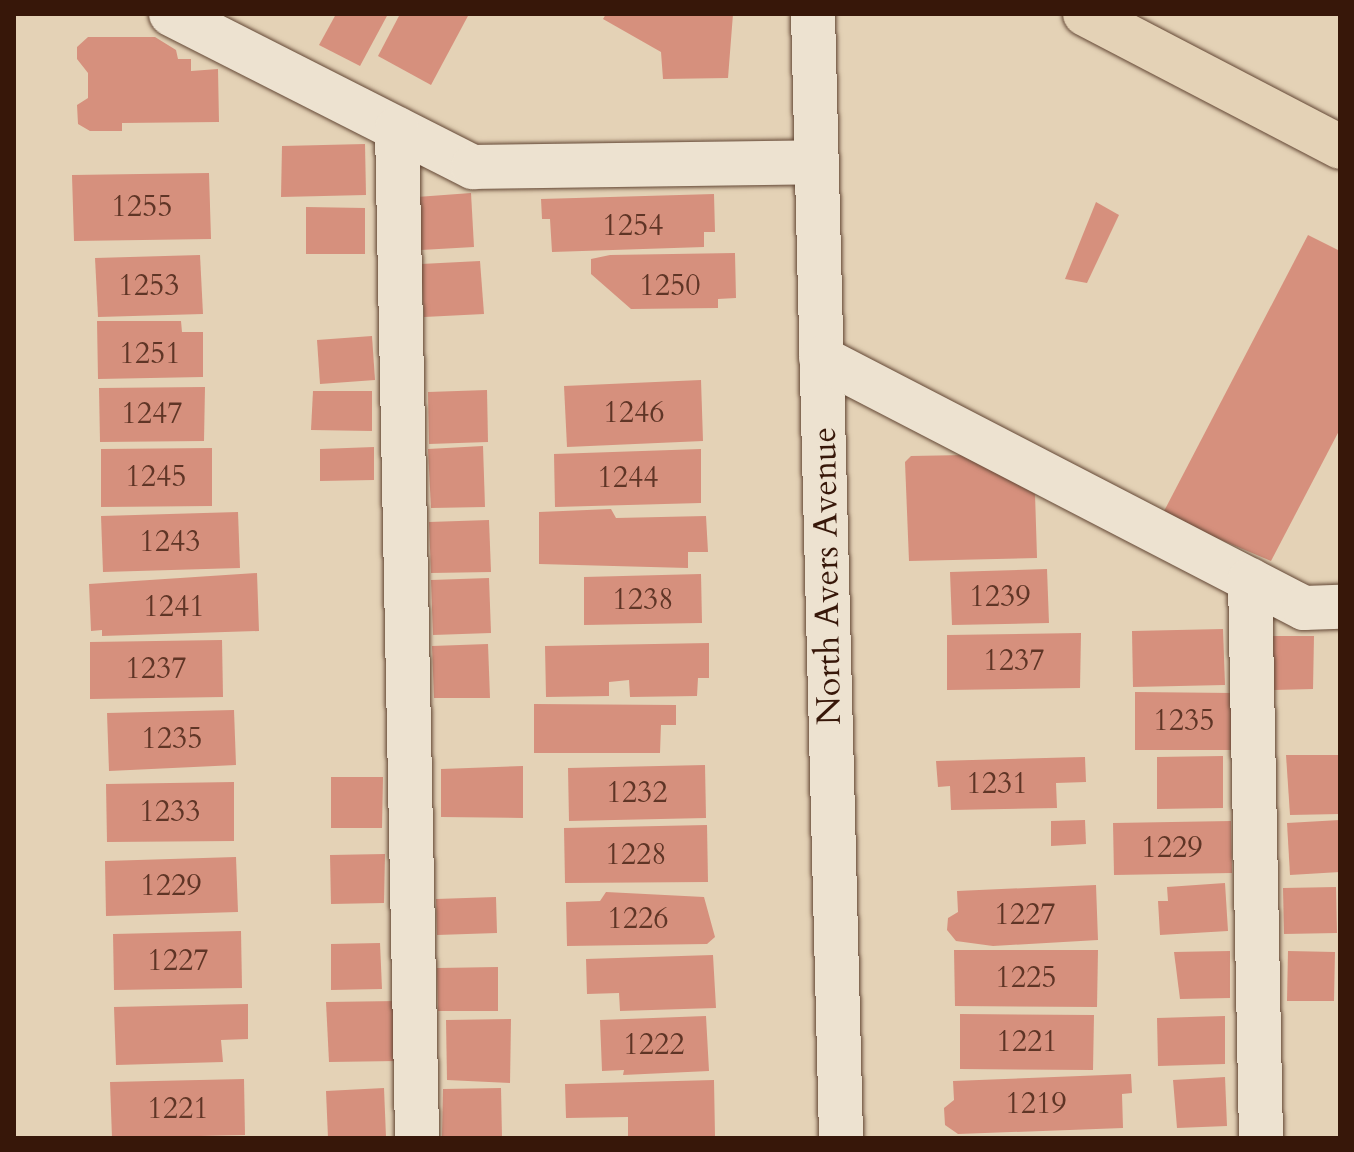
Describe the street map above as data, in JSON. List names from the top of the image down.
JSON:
{
  "streets": {
    "street": ["North Avers Avenue"]
  },
  "house_numbers": [
    "1255",
    "1254",
    "1253",
    "1250",
    "1251",
    "1246",
    "1247",
    "1245",
    "1244",
    "1243",
    "1239",
    "1238",
    "1241",
    "1237",
    "1237",
    "1235",
    "1235",
    "1231",
    "1232",
    "1233",
    "1229",
    "1228",
    "1229",
    "1227",
    "1226",
    "1227",
    "1225",
    "1221",
    "1222",
    "1219",
    "1221"
  ]
}
